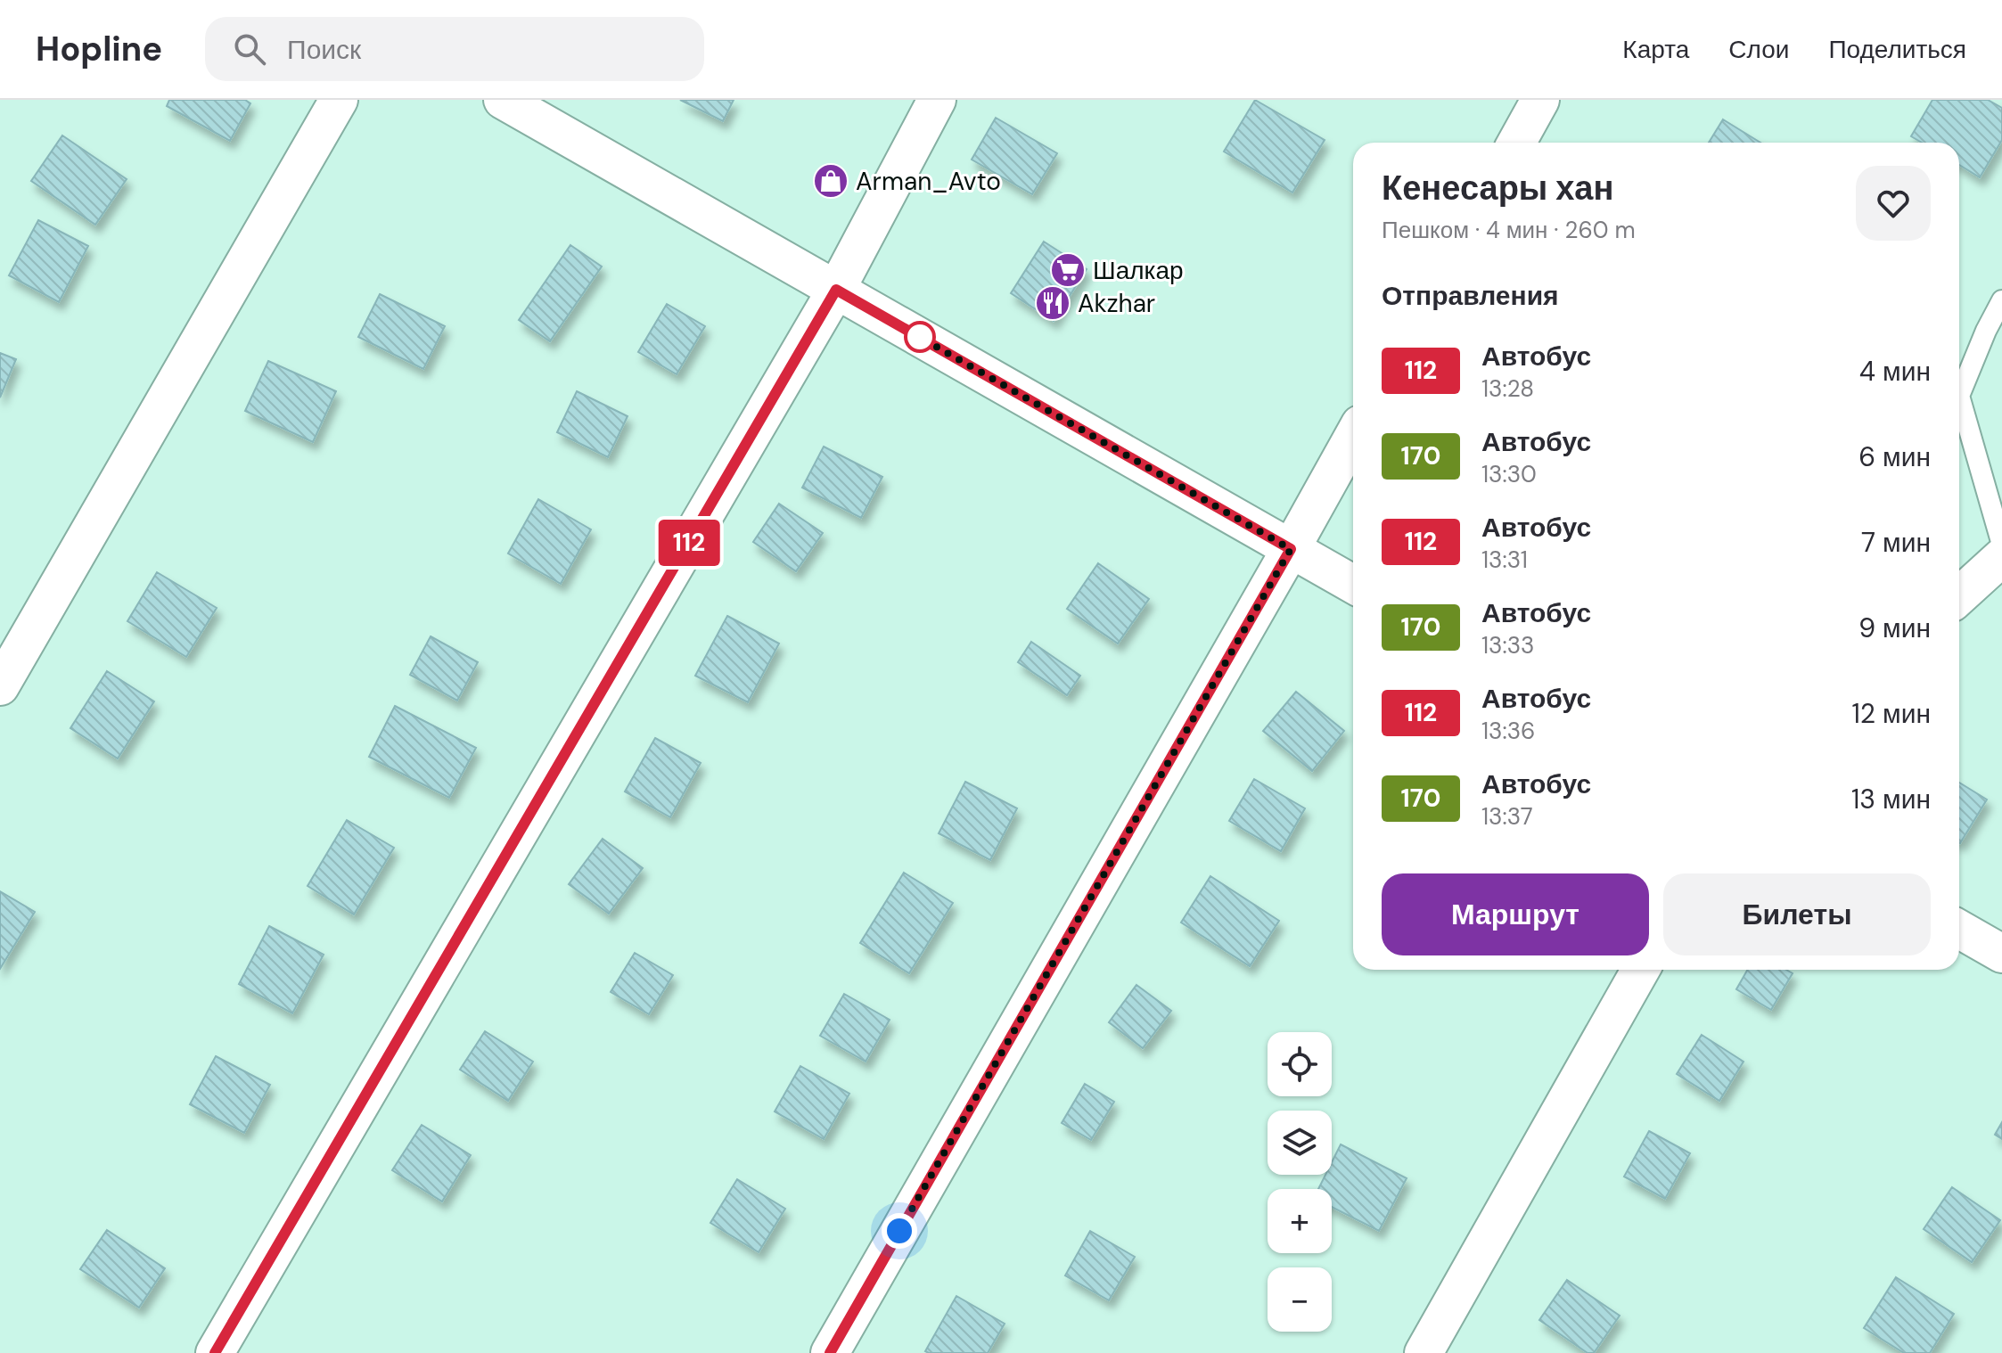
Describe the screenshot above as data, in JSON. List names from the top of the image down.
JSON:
{
  "places": {
    "shop": ["Arman_Avto"],
    "supermarket": ["Шалкар"],
    "restaurant": ["Akzhar"]
  },
  "lines": ["bus line 112"],
  "page": {
    "header": "Hopline",
    "search": "Поиск",
    "nav": ["Карта", "Слои", "Поделиться"],
    "on_map": "112",
    "heading": [
      ["Кенесары хан", "Пешком · 4 мин · 260 m"],
      "Отправления"
    ],
    "list": [
      {
        "mark": "112",
        "name": "Автобус",
        "note": "13:28",
        "value": "4 мин"
      },
      {
        "mark": "170",
        "name": "Автобус",
        "note": "13:30",
        "value": "6 мин"
      },
      {
        "mark": "112",
        "name": "Автобус",
        "note": "13:31",
        "value": "7 мин"
      },
      {
        "mark": "170",
        "name": "Автобус",
        "note": "13:33",
        "value": "9 мин"
      },
      {
        "mark": "112",
        "name": "Автобус",
        "note": "13:36",
        "value": "12 мин"
      },
      {
        "mark": "170",
        "name": "Автобус",
        "note": "13:37",
        "value": "13 мин"
      }
    ],
    "buttons": ["Маршрут", "Билеты"],
    "map_buttons": ["+", "−"]
  }
}
